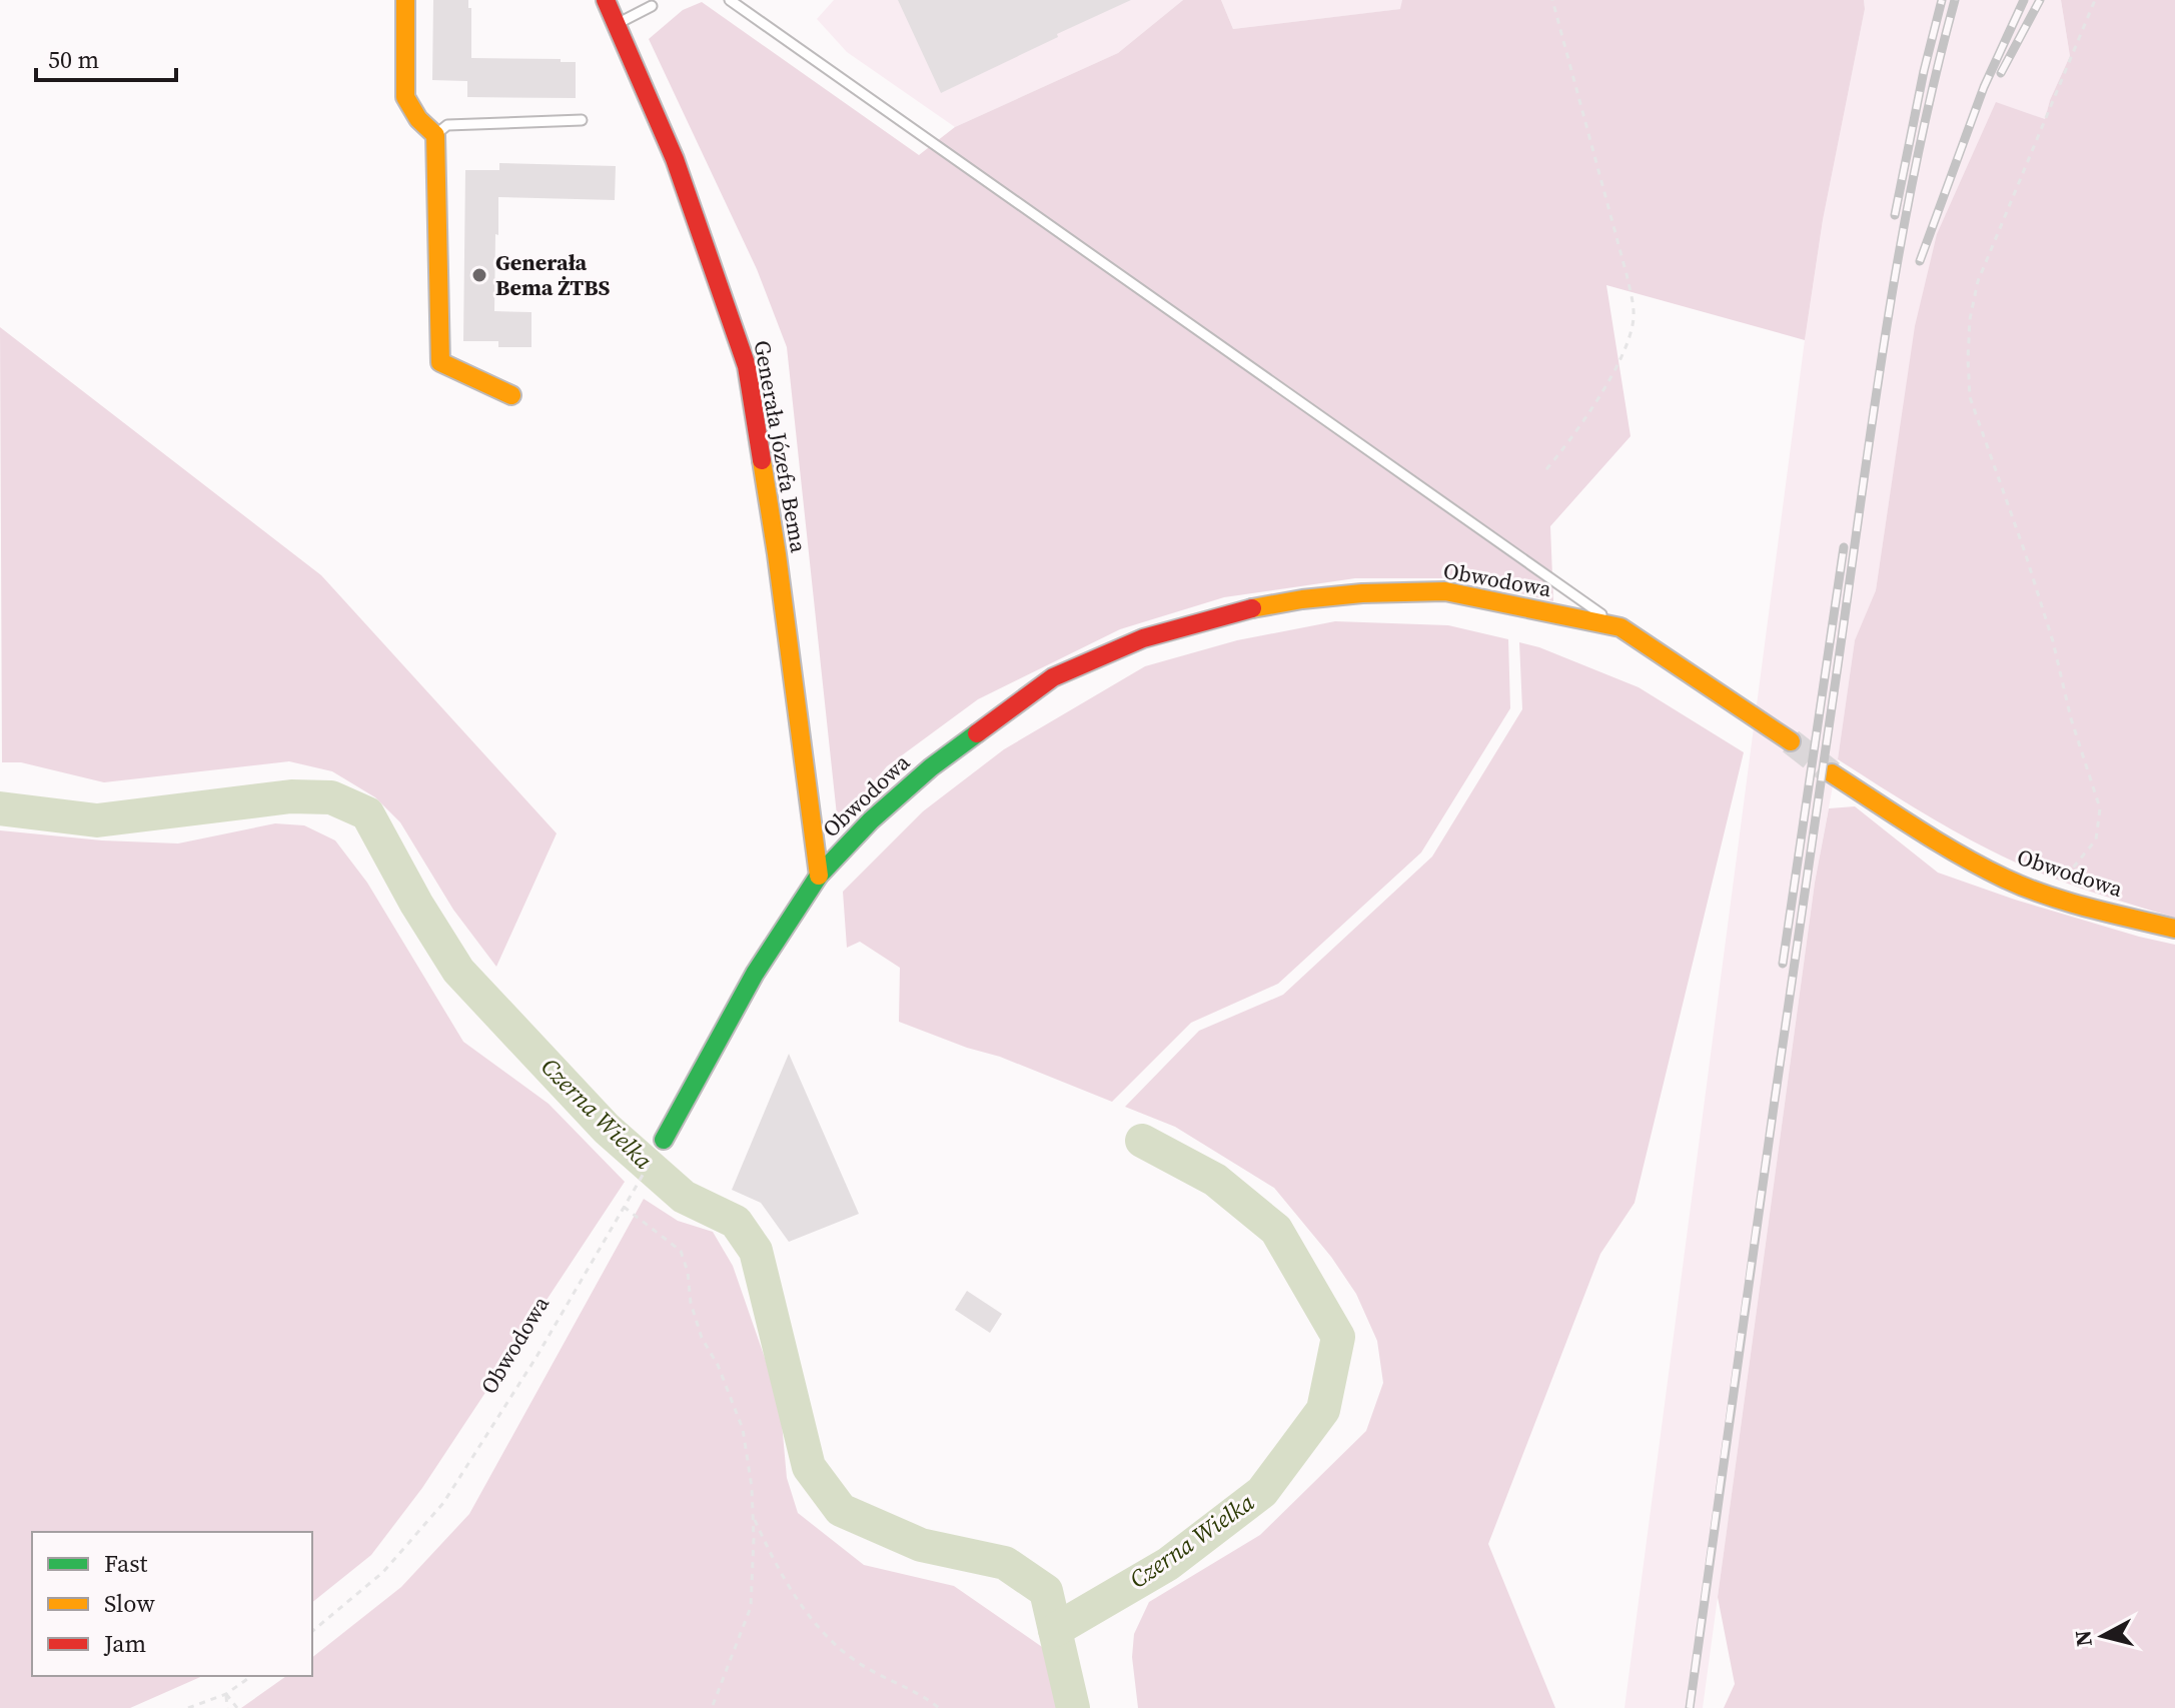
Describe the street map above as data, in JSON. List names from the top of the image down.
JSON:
{
  "streets": {
    "street": ["Generała Józefa Bema", "Obwodowa"]
  },
  "crossings": [
    ["Generała Józefa Bema", "Obwodowa"]
  ],
  "water": ["Czerna Wielka"],
  "places": ["Generała Bema ŻTBS"],
  "legend": ["Fast", "Slow", "Jam"],
  "scale_bar": "50 m",
  "north": "left"
}
